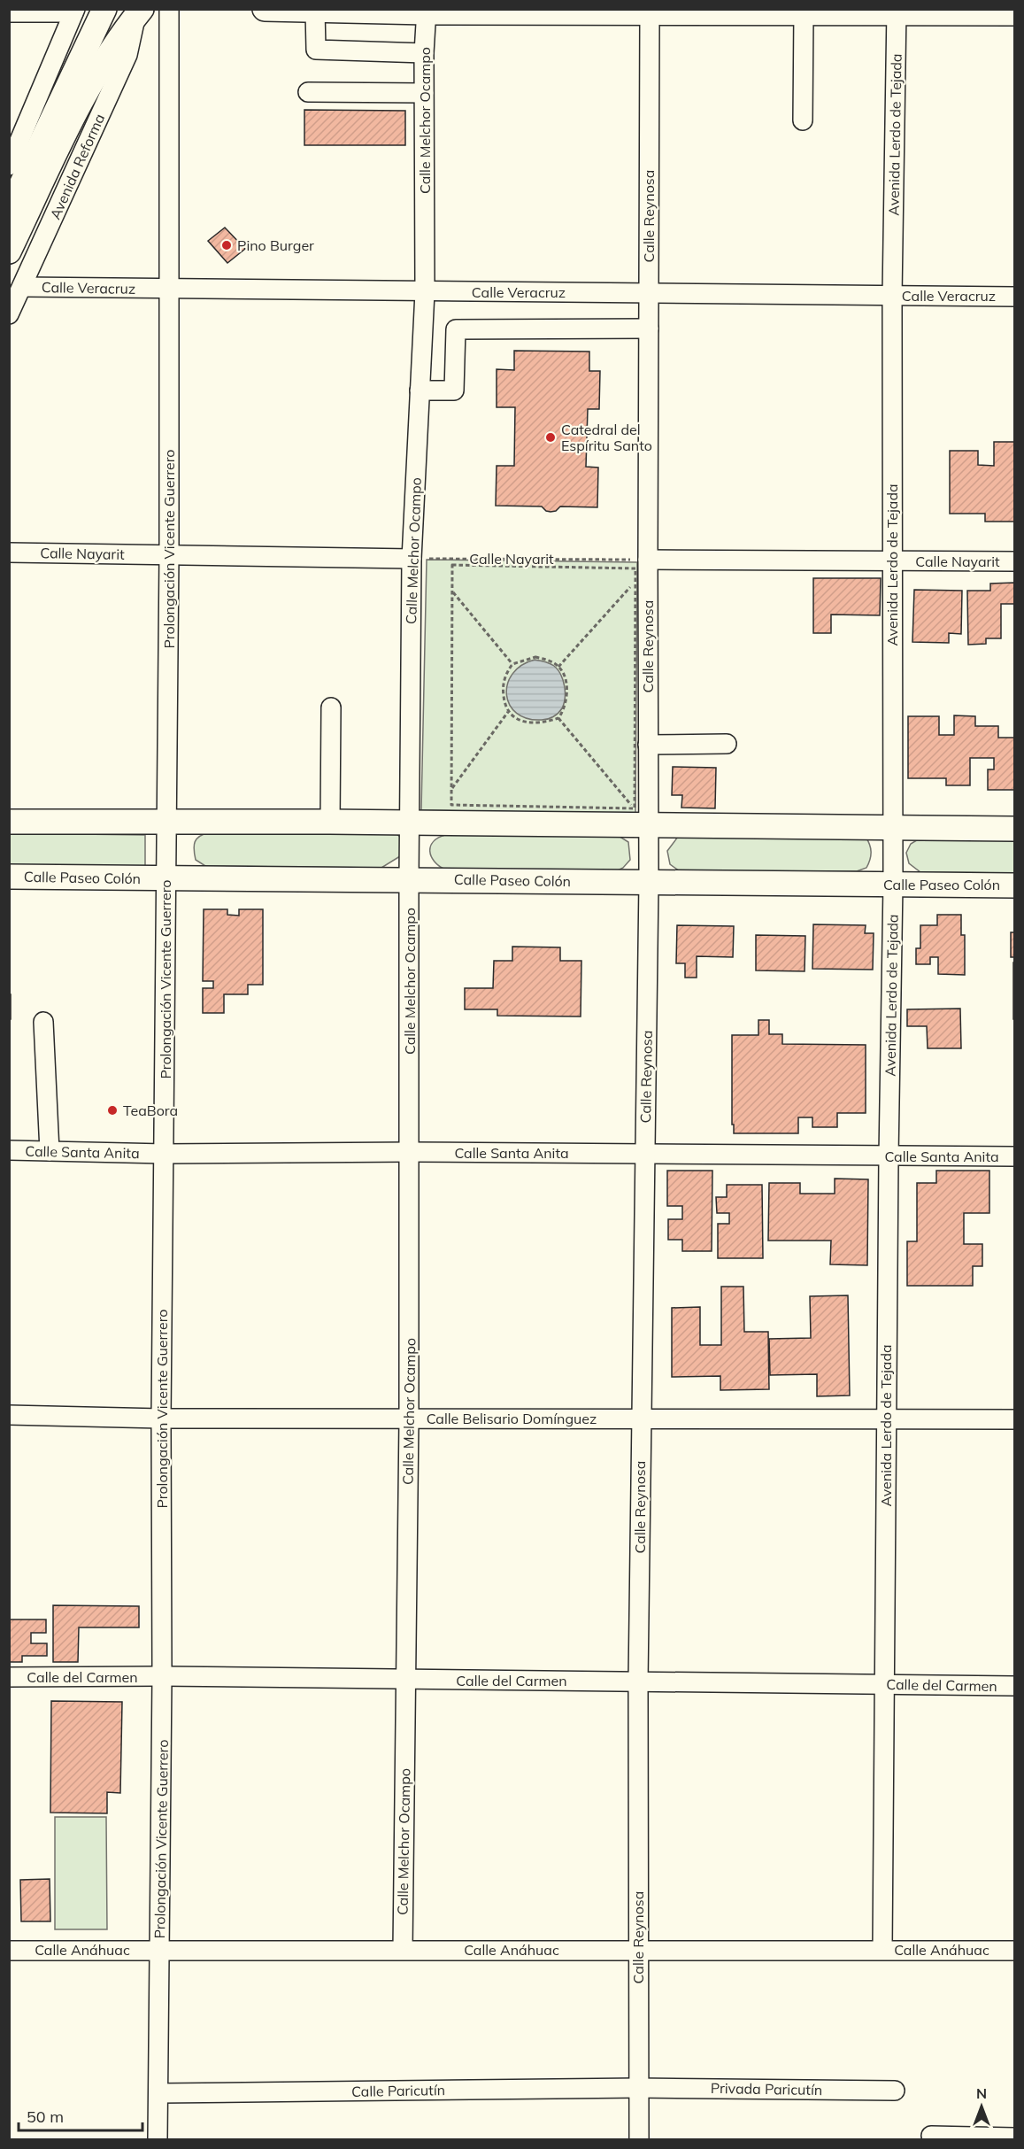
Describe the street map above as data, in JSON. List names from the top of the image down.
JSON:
{
  "streets": {
    "main road": ["Avenida Reforma", "Calle Paseo Colón"],
    "street": [
      "Calle Melchor Ocampo",
      "Avenida Lerdo de Tejada",
      "Calle Reynosa",
      "Calle Veracruz",
      "Prolongación Vicente Guerrero",
      "Calle Nayarit",
      "Calle Santa Anita",
      "Calle Belisario Domínguez",
      "Calle del Carmen",
      "Calle Anáhuac",
      "Privada Paricutín",
      "Calle Paricutín"
    ]
  },
  "crossings": [
    ["Calle Melchor Ocampo", "Calle Veracruz"],
    ["Calle Melchor Ocampo", "Calle Nayarit"],
    ["Calle Melchor Ocampo", "Calle Paseo Colón"],
    ["Calle Melchor Ocampo", "Calle Santa Anita"],
    ["Calle Melchor Ocampo", "Calle Belisario Domínguez"],
    ["Calle Melchor Ocampo", "Calle del Carmen"],
    ["Calle Melchor Ocampo", "Calle Anáhuac"],
    ["Avenida Lerdo de Tejada", "Calle Veracruz"],
    ["Avenida Lerdo de Tejada", "Calle Nayarit"],
    ["Avenida Lerdo de Tejada", "Calle Paseo Colón"],
    ["Avenida Lerdo de Tejada", "Calle Santa Anita"],
    ["Avenida Lerdo de Tejada", "Calle Belisario Domínguez"],
    ["Avenida Lerdo de Tejada", "Calle del Carmen"],
    ["Avenida Lerdo de Tejada", "Calle Anáhuac"],
    ["Avenida Reforma", "Calle Veracruz"],
    ["Calle Reynosa", "Calle Veracruz"],
    ["Calle Reynosa", "Calle Nayarit"],
    ["Calle Reynosa", "Calle Paseo Colón"],
    ["Calle Reynosa", "Calle Santa Anita"],
    ["Calle Reynosa", "Calle Belisario Domínguez"],
    ["Calle Reynosa", "Calle del Carmen"],
    ["Calle Reynosa", "Calle Anáhuac"],
    ["Calle Reynosa", "Privada Paricutín"],
    ["Calle Reynosa", "Calle Paricutín"],
    ["Calle Veracruz", "Prolongación Vicente Guerrero"],
    ["Prolongación Vicente Guerrero", "Calle Nayarit"],
    ["Prolongación Vicente Guerrero", "Calle Paseo Colón"],
    ["Prolongación Vicente Guerrero", "Calle Santa Anita"],
    ["Prolongación Vicente Guerrero", "Calle Belisario Domínguez"],
    ["Prolongación Vicente Guerrero", "Calle del Carmen"],
    ["Prolongación Vicente Guerrero", "Calle Anáhuac"],
    ["Prolongación Vicente Guerrero", "Calle Paricutín"],
    ["Privada Paricutín", "Calle Paricutín"]
  ],
  "places": ["Pino Burger", "Catedral del Espíritu Santo", "TeaBora"],
  "scale_bar": "50 m",
  "north": "top"
}
